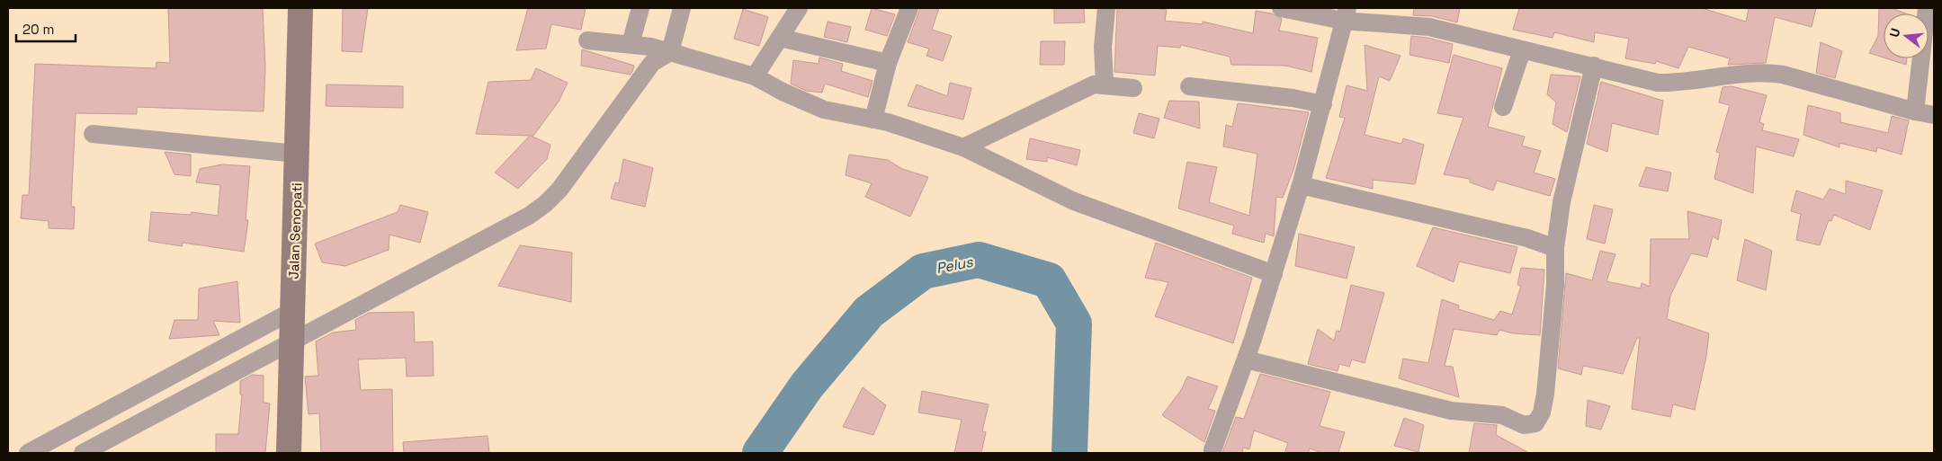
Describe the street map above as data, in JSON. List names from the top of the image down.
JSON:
{
  "streets": {
    "main road": ["Jalan Senopati"]
  },
  "water": ["Pelus"],
  "scale_bar": "20 m",
  "north": "left"
}
